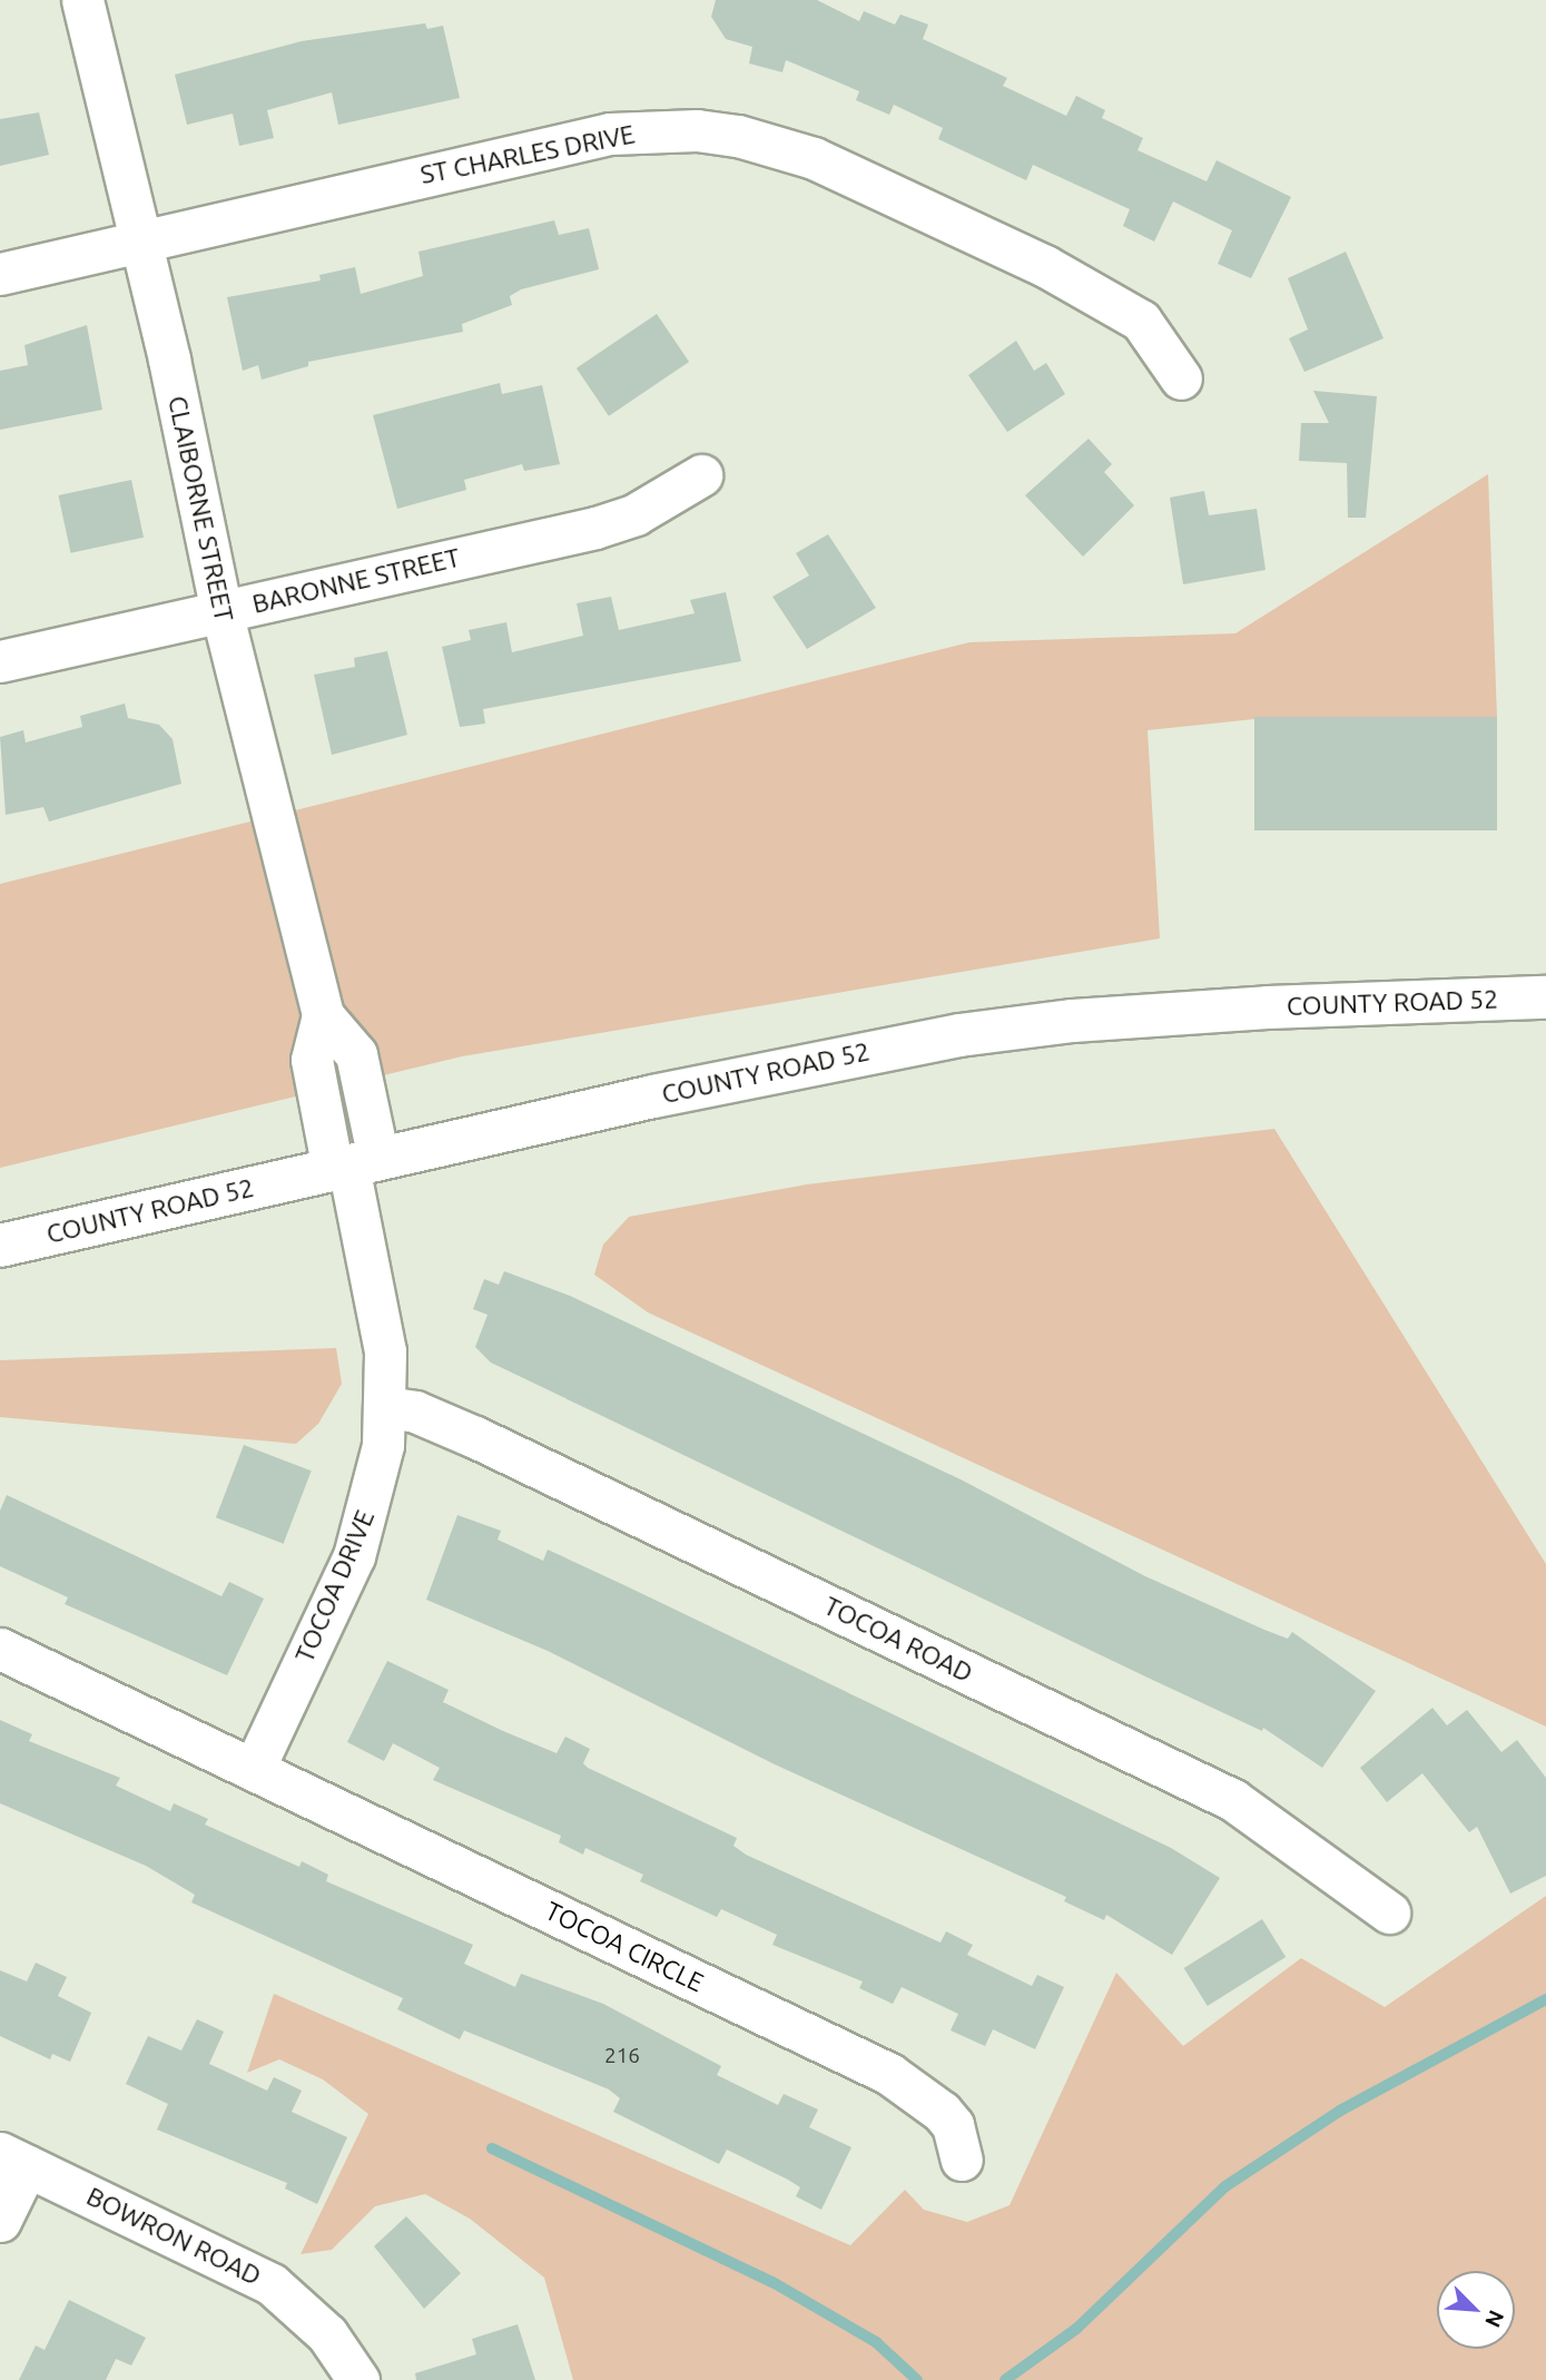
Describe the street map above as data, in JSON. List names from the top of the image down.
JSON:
{
  "streets": {
    "main road": ["COUNTY ROAD 52"],
    "street": [
      "ST CHARLES DRIVE",
      "CLAIBORNE STREET",
      "BARONNE STREET",
      "TOCOA DRIVE",
      "TOCOA ROAD",
      "TOCOA CIRCLE",
      "BOWRON ROAD"
    ]
  },
  "crossings": [
    ["ST CHARLES DRIVE", "CLAIBORNE STREET"],
    ["CLAIBORNE STREET", "BARONNE STREET"],
    ["CLAIBORNE STREET", "COUNTY ROAD 52"],
    ["CLAIBORNE STREET", "TOCOA DRIVE"],
    ["COUNTY ROAD 52", "TOCOA DRIVE"],
    ["TOCOA DRIVE", "TOCOA ROAD"],
    ["TOCOA DRIVE", "TOCOA CIRCLE"]
  ],
  "house_numbers": ["216"],
  "north": "bottom right"
}
